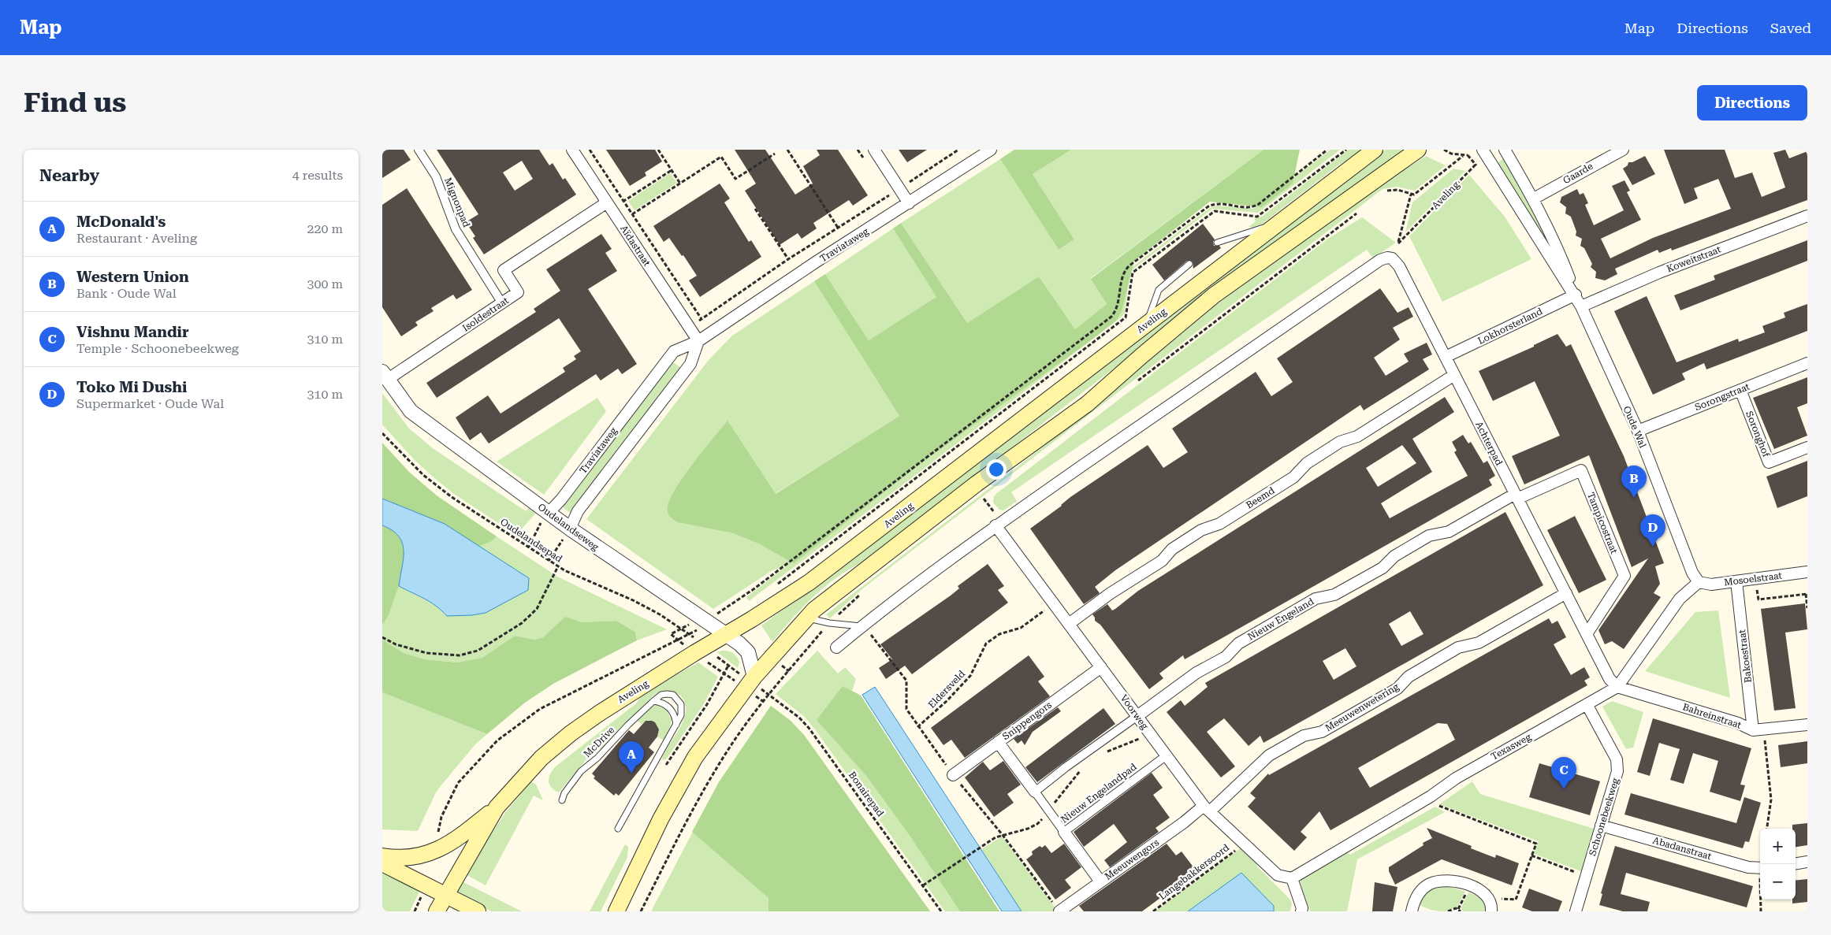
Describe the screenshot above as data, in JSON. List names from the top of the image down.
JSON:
{
  "streets": {
    "main road": ["Aveling"],
    "street": [
      "Gaarde",
      "Mignonpad",
      "Traviataweg",
      "Aïdastraat",
      "Koweitstraat",
      "Isoldestraat",
      "Lokhorsterland",
      "Sorongstraat",
      "Oude Wal",
      "Soronghof",
      "Achterpad",
      "Beemd",
      "Tampicostraat",
      "Oudelandseweg",
      "Mosoelstraat",
      "Nieuw Engeland",
      "Bakoestraat",
      "Meeuwenwetering",
      "Voorweg",
      "Bahreinstraat",
      "Snippengors",
      "Texasweg",
      "Nieuw Engelandpad",
      "Schoonebeekweg",
      "Abadanstraat",
      "Meeuwengors"
    ],
    "lane": ["McDrive"],
    "path": [
      "Oudelandsepad",
      "Eldersveld",
      "Bonairepad",
      "Langebakkersoord"
    ]
  },
  "crossings": [
    ["Gaarde", "Oude Wal"],
    ["Aveling", "Oudelandseweg"],
    ["Aveling", "Oudelandsepad"],
    ["Aveling", "Bonairepad"],
    ["Mignonpad", "Isoldestraat"],
    ["Traviataweg", "Aïdastraat"],
    ["Traviataweg", "Oudelandseweg"],
    ["Aïdastraat", "Isoldestraat"],
    ["Koweitstraat", "Oude Wal"],
    ["Isoldestraat", "Oudelandseweg"],
    ["Lokhorsterland", "Oude Wal"],
    ["Lokhorsterland", "Achterpad"],
    ["Sorongstraat", "Oude Wal"],
    ["Sorongstraat", "Soronghof"],
    ["Oude Wal", "Mosoelstraat"],
    ["Oude Wal", "Texasweg"],
    ["Achterpad", "Beemd"],
    ["Achterpad", "Tampicostraat"],
    ["Achterpad", "Nieuw Engeland"],
    ["Achterpad", "Meeuwenwetering"],
    ["Achterpad", "Bahreinstraat"],
    ["Achterpad", "Texasweg"],
    ["Beemd", "Voorweg"],
    ["Tampicostraat", "Nieuw Engeland"],
    ["Oudelandseweg", "Bonairepad"],
    ["Mosoelstraat", "Bakoestraat"],
    ["Mosoelstraat", "Texasweg"],
    ["Nieuw Engeland", "Voorweg"],
    ["Bakoestraat", "Bahreinstraat"],
    ["Eldersveld", "Voorweg"],
    ["Meeuwenwetering", "Voorweg"],
    ["Meeuwenwetering", "Meeuwengors"],
    ["Voorweg", "Snippengors"],
    ["Voorweg", "Texasweg"],
    ["Voorweg", "Nieuw Engelandpad"],
    ["Voorweg", "Meeuwengors"],
    ["Voorweg", "Langebakkersoord"],
    ["Bahreinstraat", "Texasweg"],
    ["Texasweg", "Schoonebeekweg"],
    ["Nieuw Engelandpad", "Bonairepad"],
    ["Schoonebeekweg", "Abadanstraat"]
  ],
  "page": {
    "header": "Map",
    "nav": ["Map", "Directions", "Saved"],
    "buttons": "Directions",
    "title": "Find us",
    "heading": ["Nearby", "4 results"],
    "list": [
      {
        "mark": "A",
        "name": "McDonald's",
        "note": "Restaurant · Aveling",
        "value": "220 m"
      },
      {
        "mark": "B",
        "name": "Western Union",
        "note": "Bank · Oude Wal",
        "value": "300 m"
      },
      {
        "mark": "C",
        "name": "Vishnu Mandir",
        "note": "Temple · Schoonebeekweg",
        "value": "310 m"
      },
      {
        "mark": "D",
        "name": "Toko Mi Dushi",
        "note": "Supermarket · Oude Wal",
        "value": "310 m"
      }
    ],
    "pins": [
      "B",
      "D",
      "A",
      "C"
    ],
    "map_buttons": ["+", "−"]
  }
}
